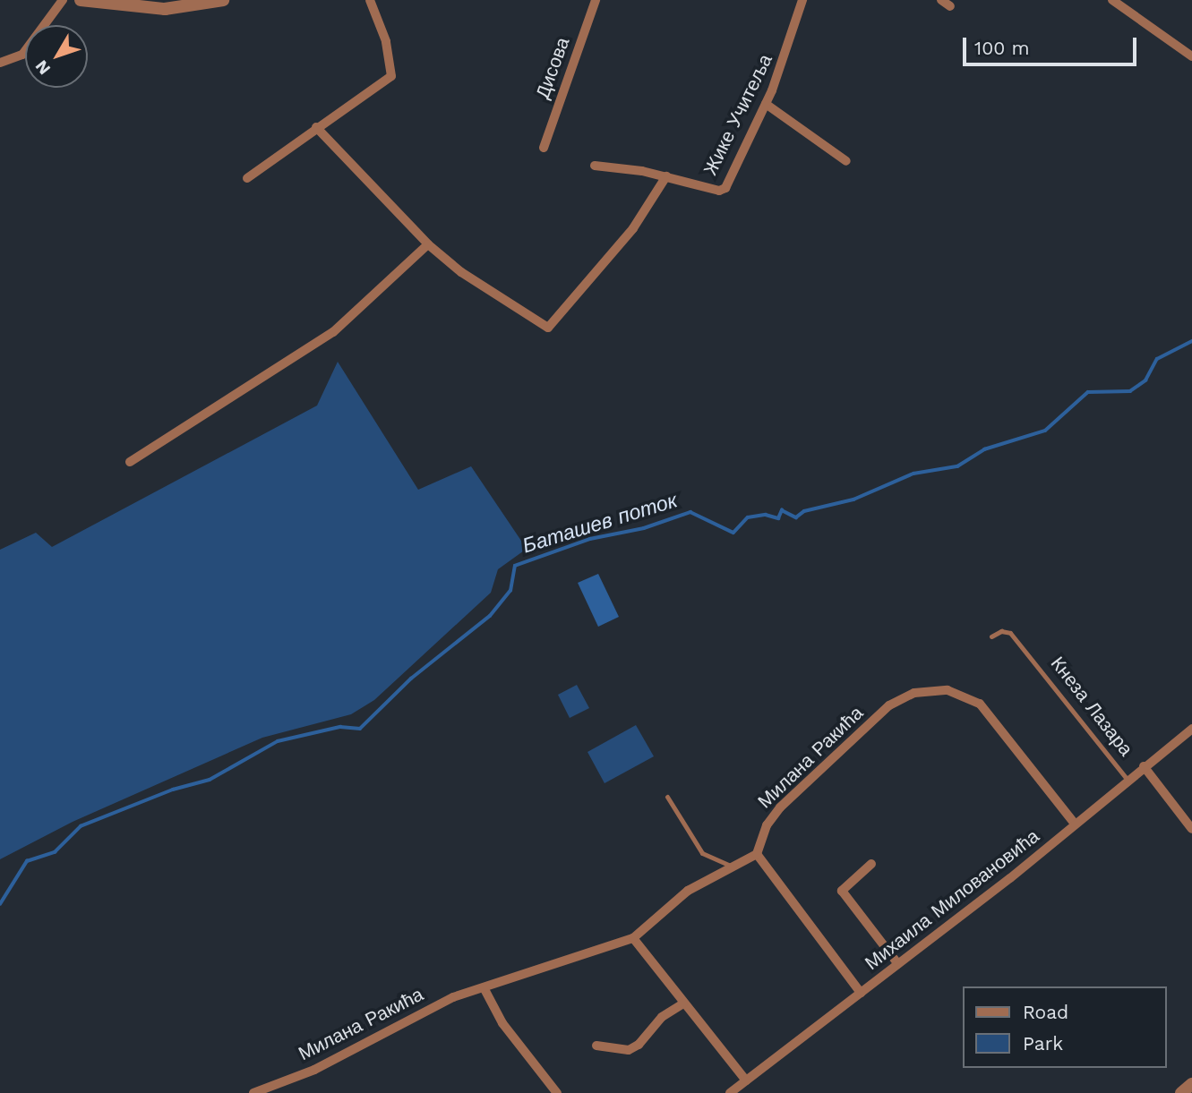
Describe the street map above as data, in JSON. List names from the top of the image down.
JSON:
{
  "streets": {
    "street": [
      "Дисова",
      "Жике Учитеља",
      "Кнеза Лазара",
      "Милана Ракића",
      "Михаила Миловановића"
    ]
  },
  "crossings": [
    ["Кнеза Лазара", "Михаила Миловановића"],
    ["Милана Ракића", "Михаила Миловановића"]
  ],
  "water": ["Баташев поток"],
  "legend": ["Road", "Park"],
  "scale_bar": "100 m",
  "north": "bottom left"
}
